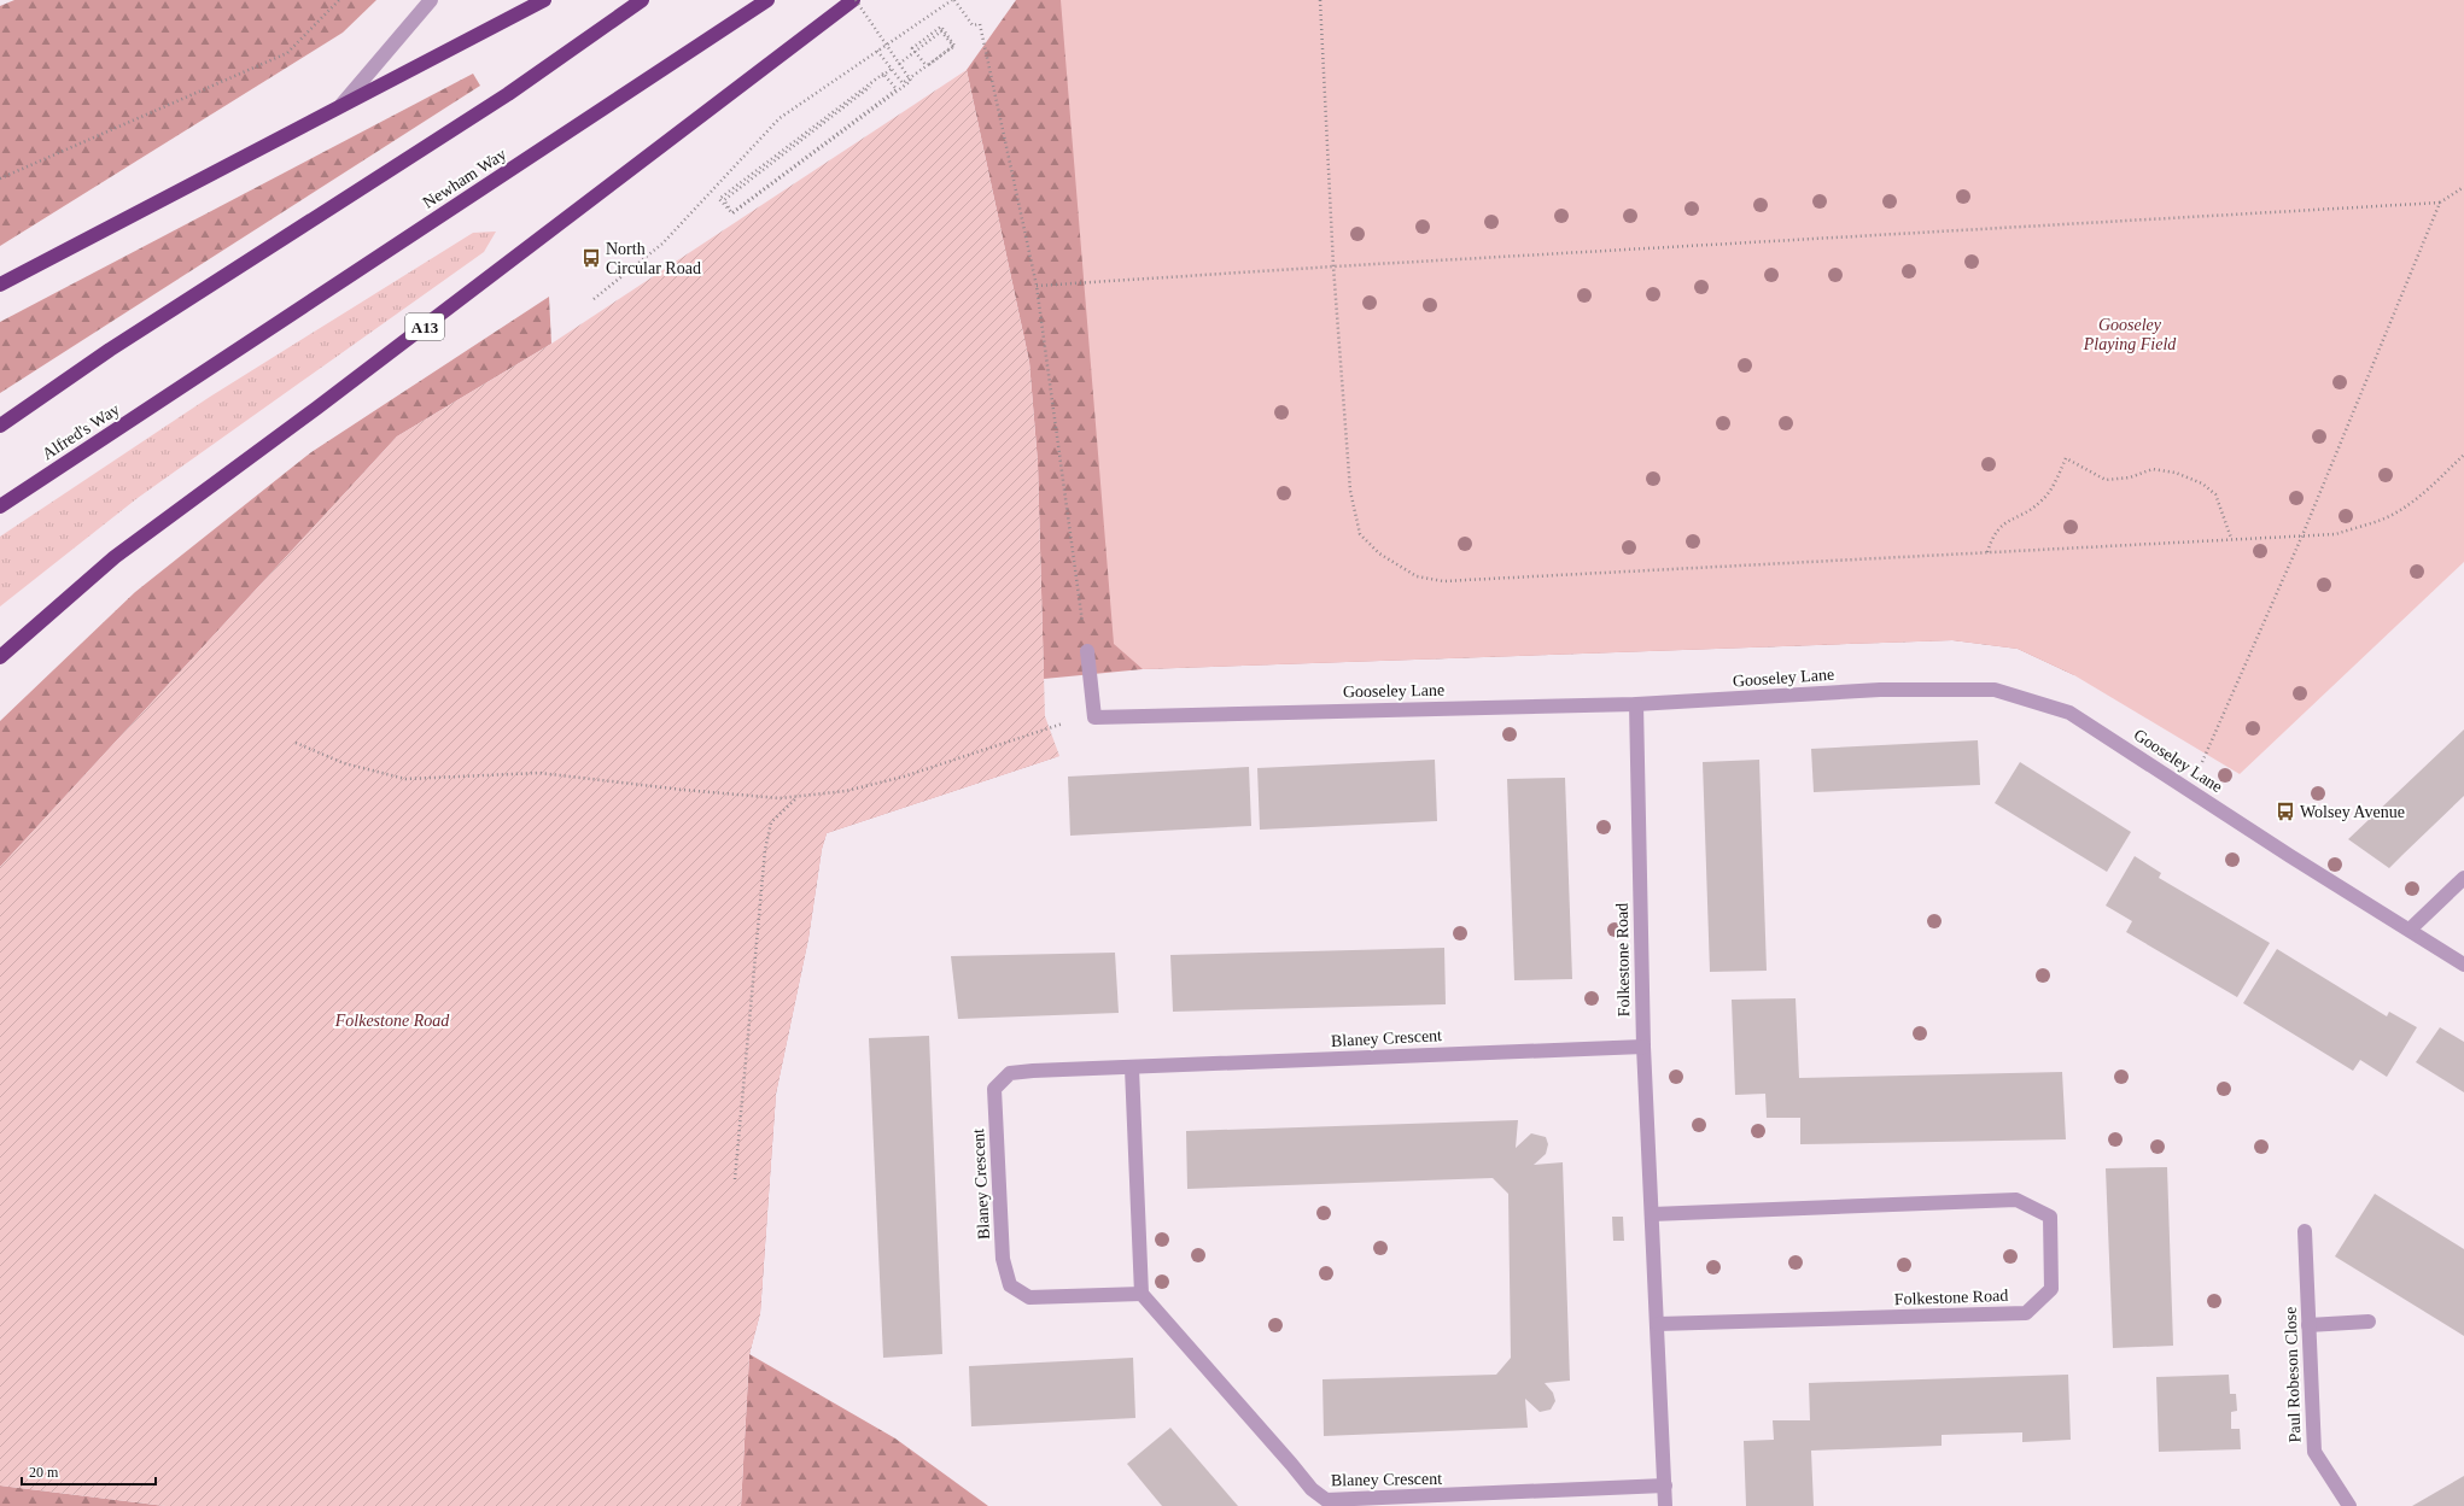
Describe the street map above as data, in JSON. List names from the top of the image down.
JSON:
{
  "streets": {
    "highway": ["Newham Way", "A13", "Alfred's Way"],
    "street": [
      "Gooseley Lane",
      "Folkestone Road",
      "Blaney Crescent",
      "Paul Robeson Close"
    ]
  },
  "crossings": [
    ["Newham Way", "Alfred's Way"],
    ["Gooseley Lane", "Folkestone Road"],
    ["Folkestone Road", "Blaney Crescent"]
  ],
  "parks": ["Gooseley Playing Field", "Folkestone Road"],
  "places": {
    "bus stop": ["North Circular Road", "Wolsey Avenue"]
  },
  "scale_bar": "20 m"
}
